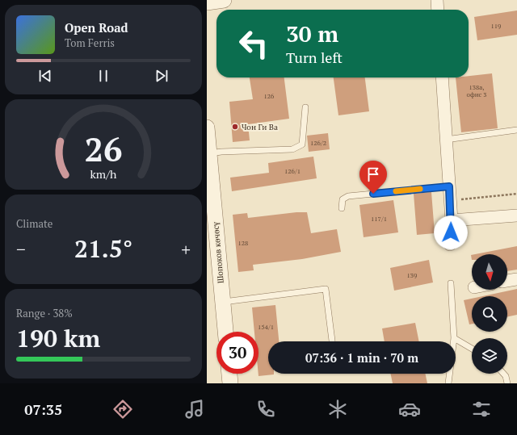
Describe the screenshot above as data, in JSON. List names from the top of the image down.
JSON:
{
  "streets": {
    "street": ["Шопоков көчөсү"]
  },
  "places": ["Чон Ги Ва"],
  "house_numbers": [
    "119",
    "138а, офис 3",
    "126",
    "126/2",
    "126/1",
    "117/1",
    "128",
    "139",
    "154/1"
  ],
  "north": "bottom",
  "page": {
    "turn": ["30 m", "Turn left"],
    "song": ["Open Road", "Tom Ferris"],
    "tile": [
      "Climate",
      ["Range · 38%", "190 km"]
    ],
    "heat": ["−", "21.5°", "+"],
    "limit": "30",
    "trip": "07:36 · 1 min · 70 m",
    "tabs": "07:35",
    "gauge": ["26", "km/h"]
  }
}
